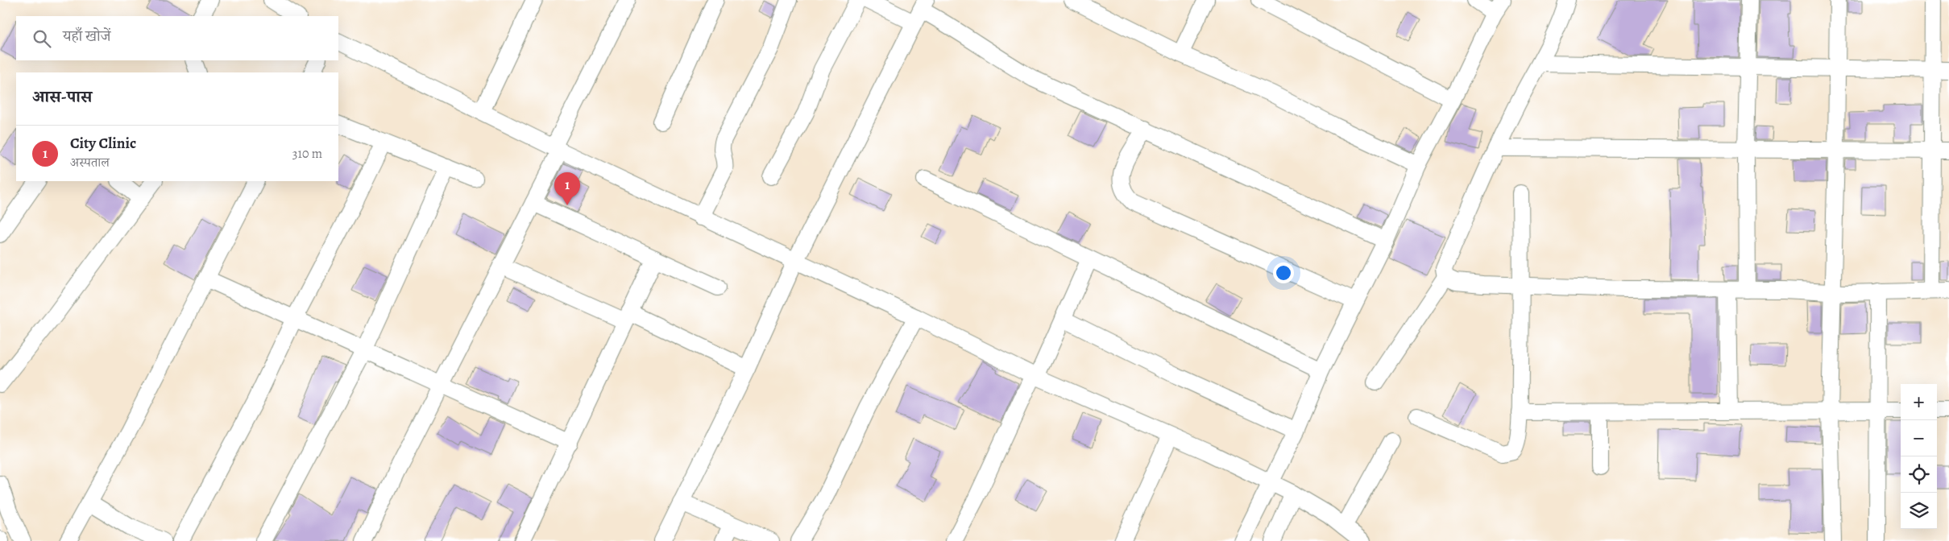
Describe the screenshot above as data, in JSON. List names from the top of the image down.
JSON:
{
  "page": {
    "search": "यहाँ खोजें",
    "heading": "आस-पास",
    "list": [
      {
        "mark": "1",
        "name": "City Clinic",
        "note": "अस्पताल",
        "value": "310 m"
      }
    ],
    "pins": "1",
    "map_buttons": ["+", "−"]
  }
}
